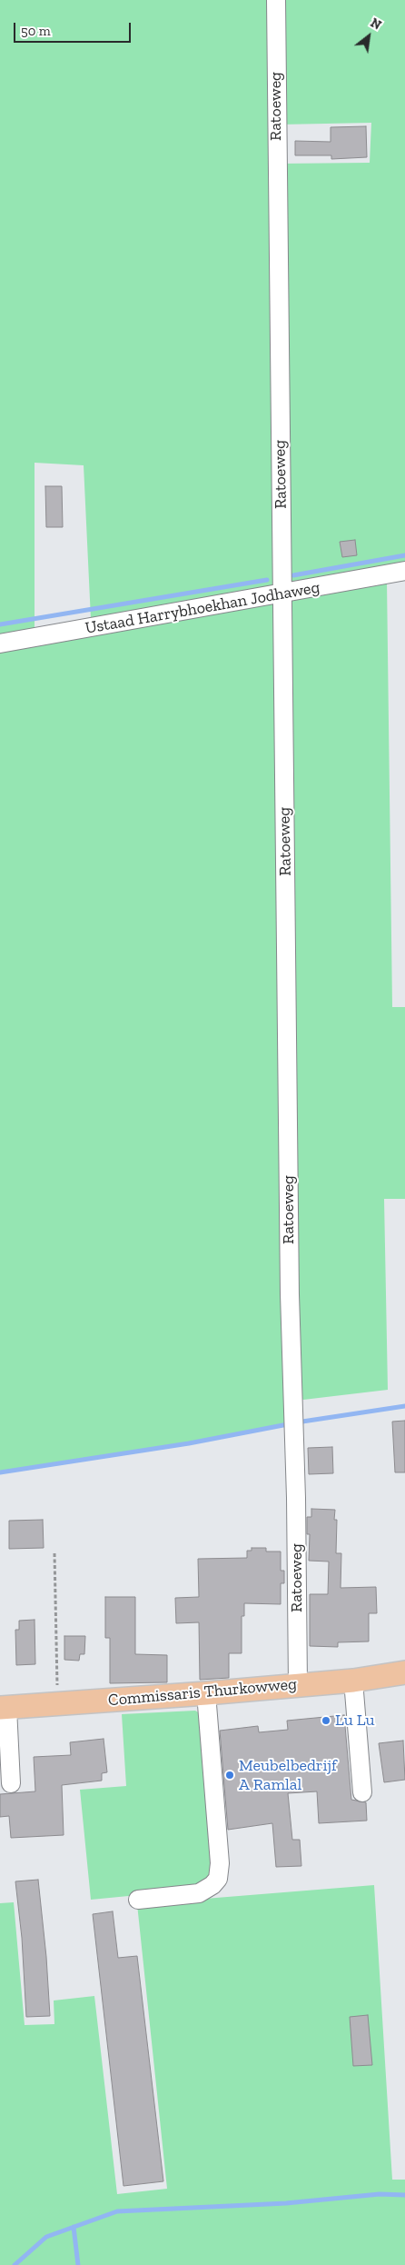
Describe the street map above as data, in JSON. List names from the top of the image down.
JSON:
{
  "streets": {
    "main road": ["Commissaris Thurkowweg"],
    "street": ["Ratoeweg", "Ustaad Harrybhoekhan Jodhaweg"]
  },
  "crossings": [
    ["Ratoeweg", "Ustaad Harrybhoekhan Jodhaweg"],
    ["Ratoeweg", "Commissaris Thurkowweg"]
  ],
  "places": ["Lu Lu", "Meubelbedrijf A Ramlal"],
  "scale_bar": "50 m",
  "north": "top right"
}
